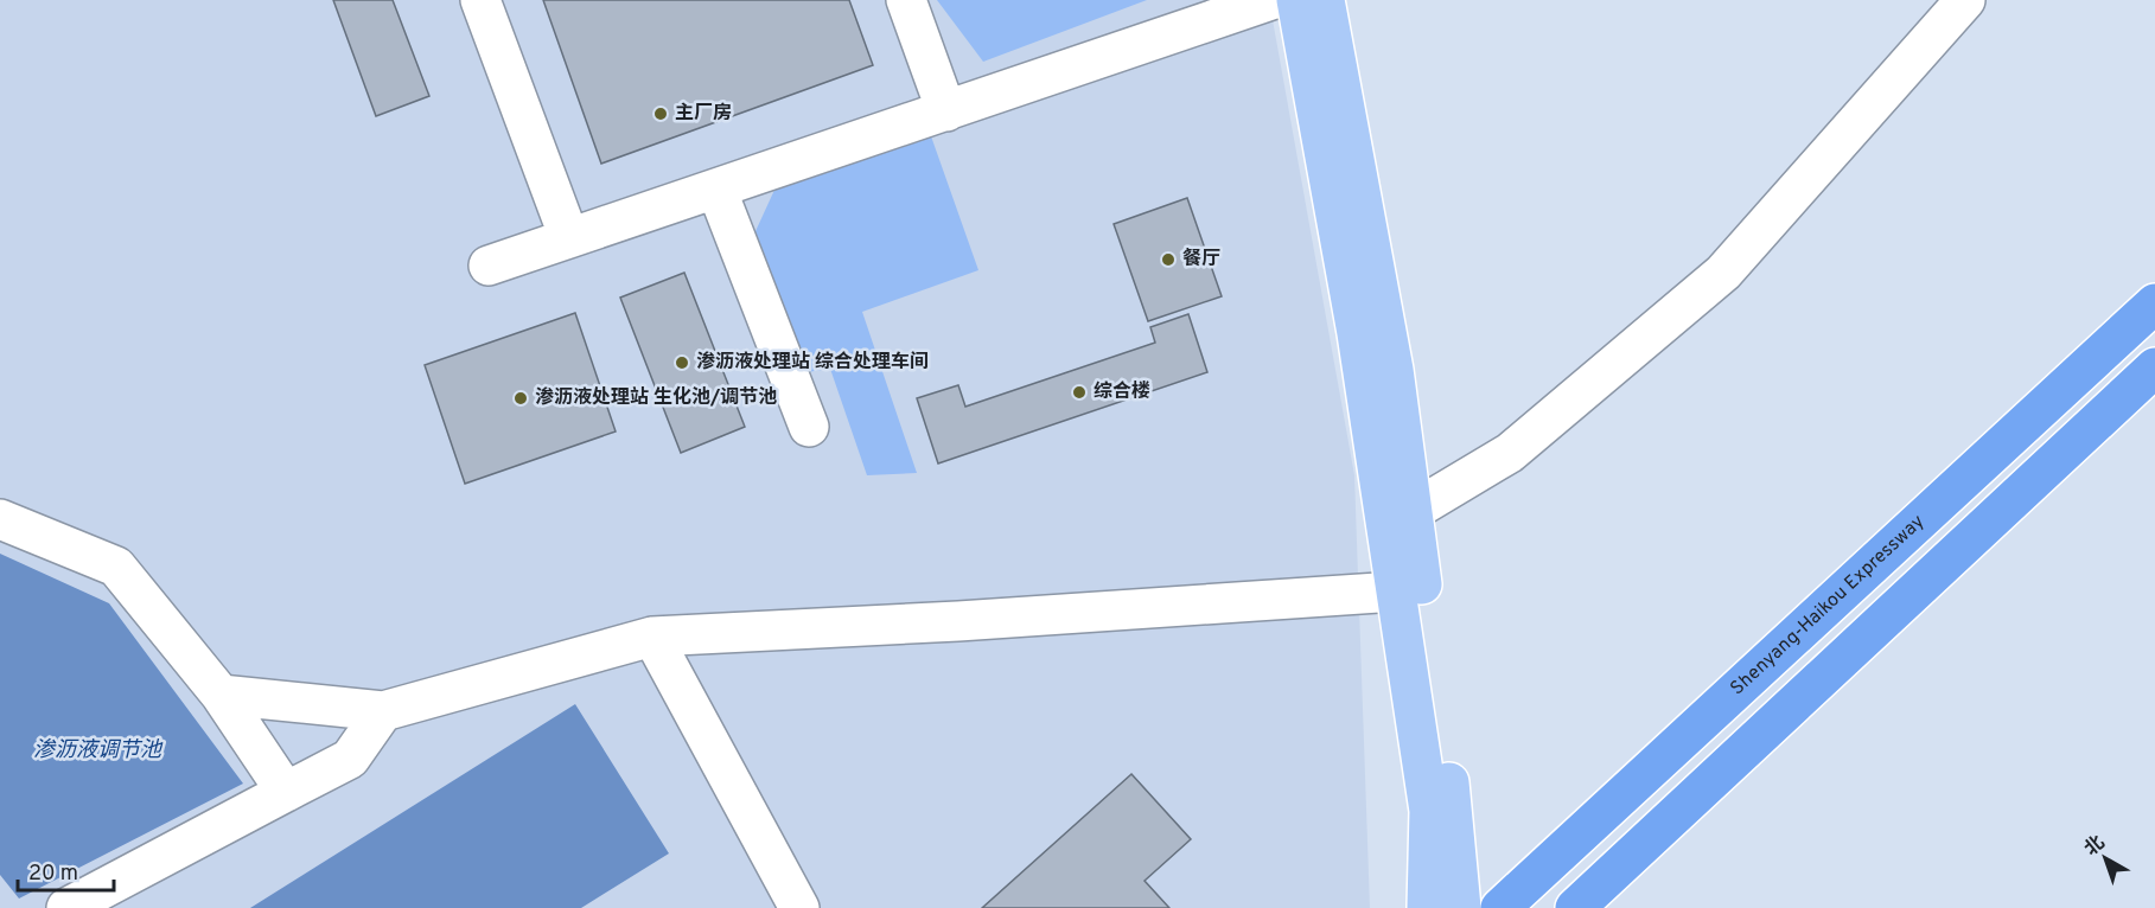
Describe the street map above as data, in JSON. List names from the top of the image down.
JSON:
{
  "streets": {
    "highway": ["Shenyang-Haikou Expressway"]
  },
  "water": ["渗沥液调节池"],
  "places": [
    "主厂房",
    "餐厅",
    "渗沥液处理站 综合处理车间",
    "综合楼",
    "渗沥液处理站 生化池/调节池"
  ],
  "scale_bar": "20 m",
  "north": "top left"
}
